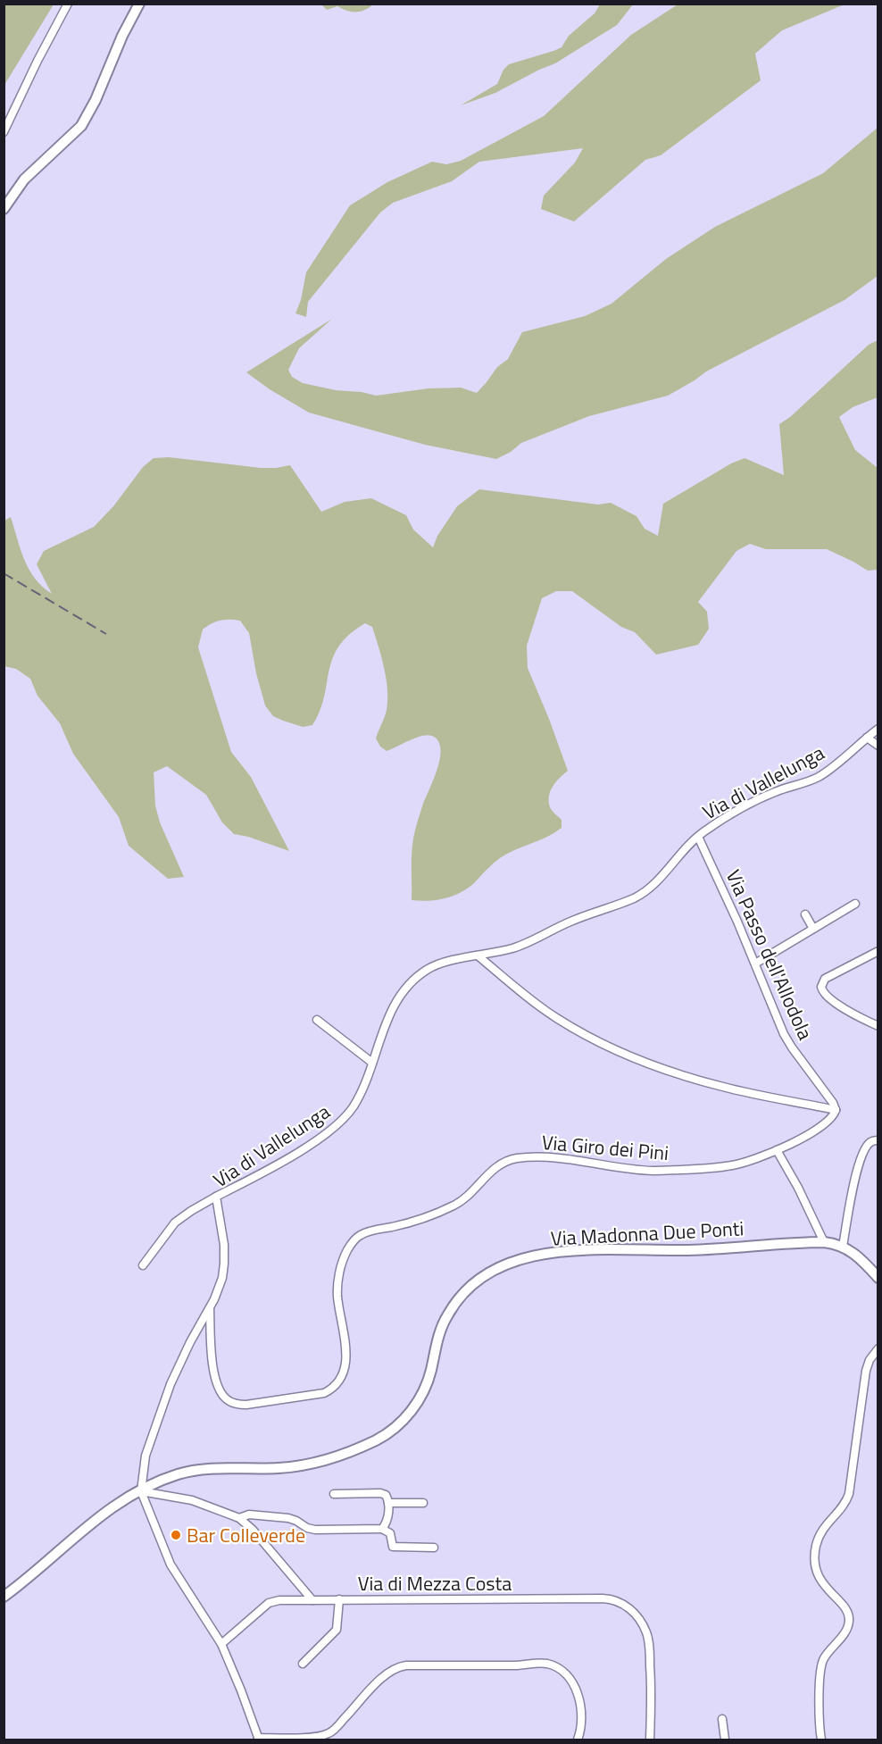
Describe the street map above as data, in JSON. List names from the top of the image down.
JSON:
{
  "streets": {
    "main road": ["Via Madonna Due Ponti"],
    "street": [
      "Via di Vallelunga",
      "Via Passo dell'Allodola",
      "Via Giro dei Pini",
      "Via di Mezza Costa"
    ]
  },
  "crossings": [
    ["Via di Vallelunga", "Via Passo dell'Allodola"],
    ["Via di Vallelunga", "Via Giro dei Pini"],
    ["Via di Vallelunga", "Via Madonna Due Ponti"],
    ["Via Passo dell'Allodola", "Via Giro dei Pini"]
  ],
  "places": ["Bar Colleverde"]
}
